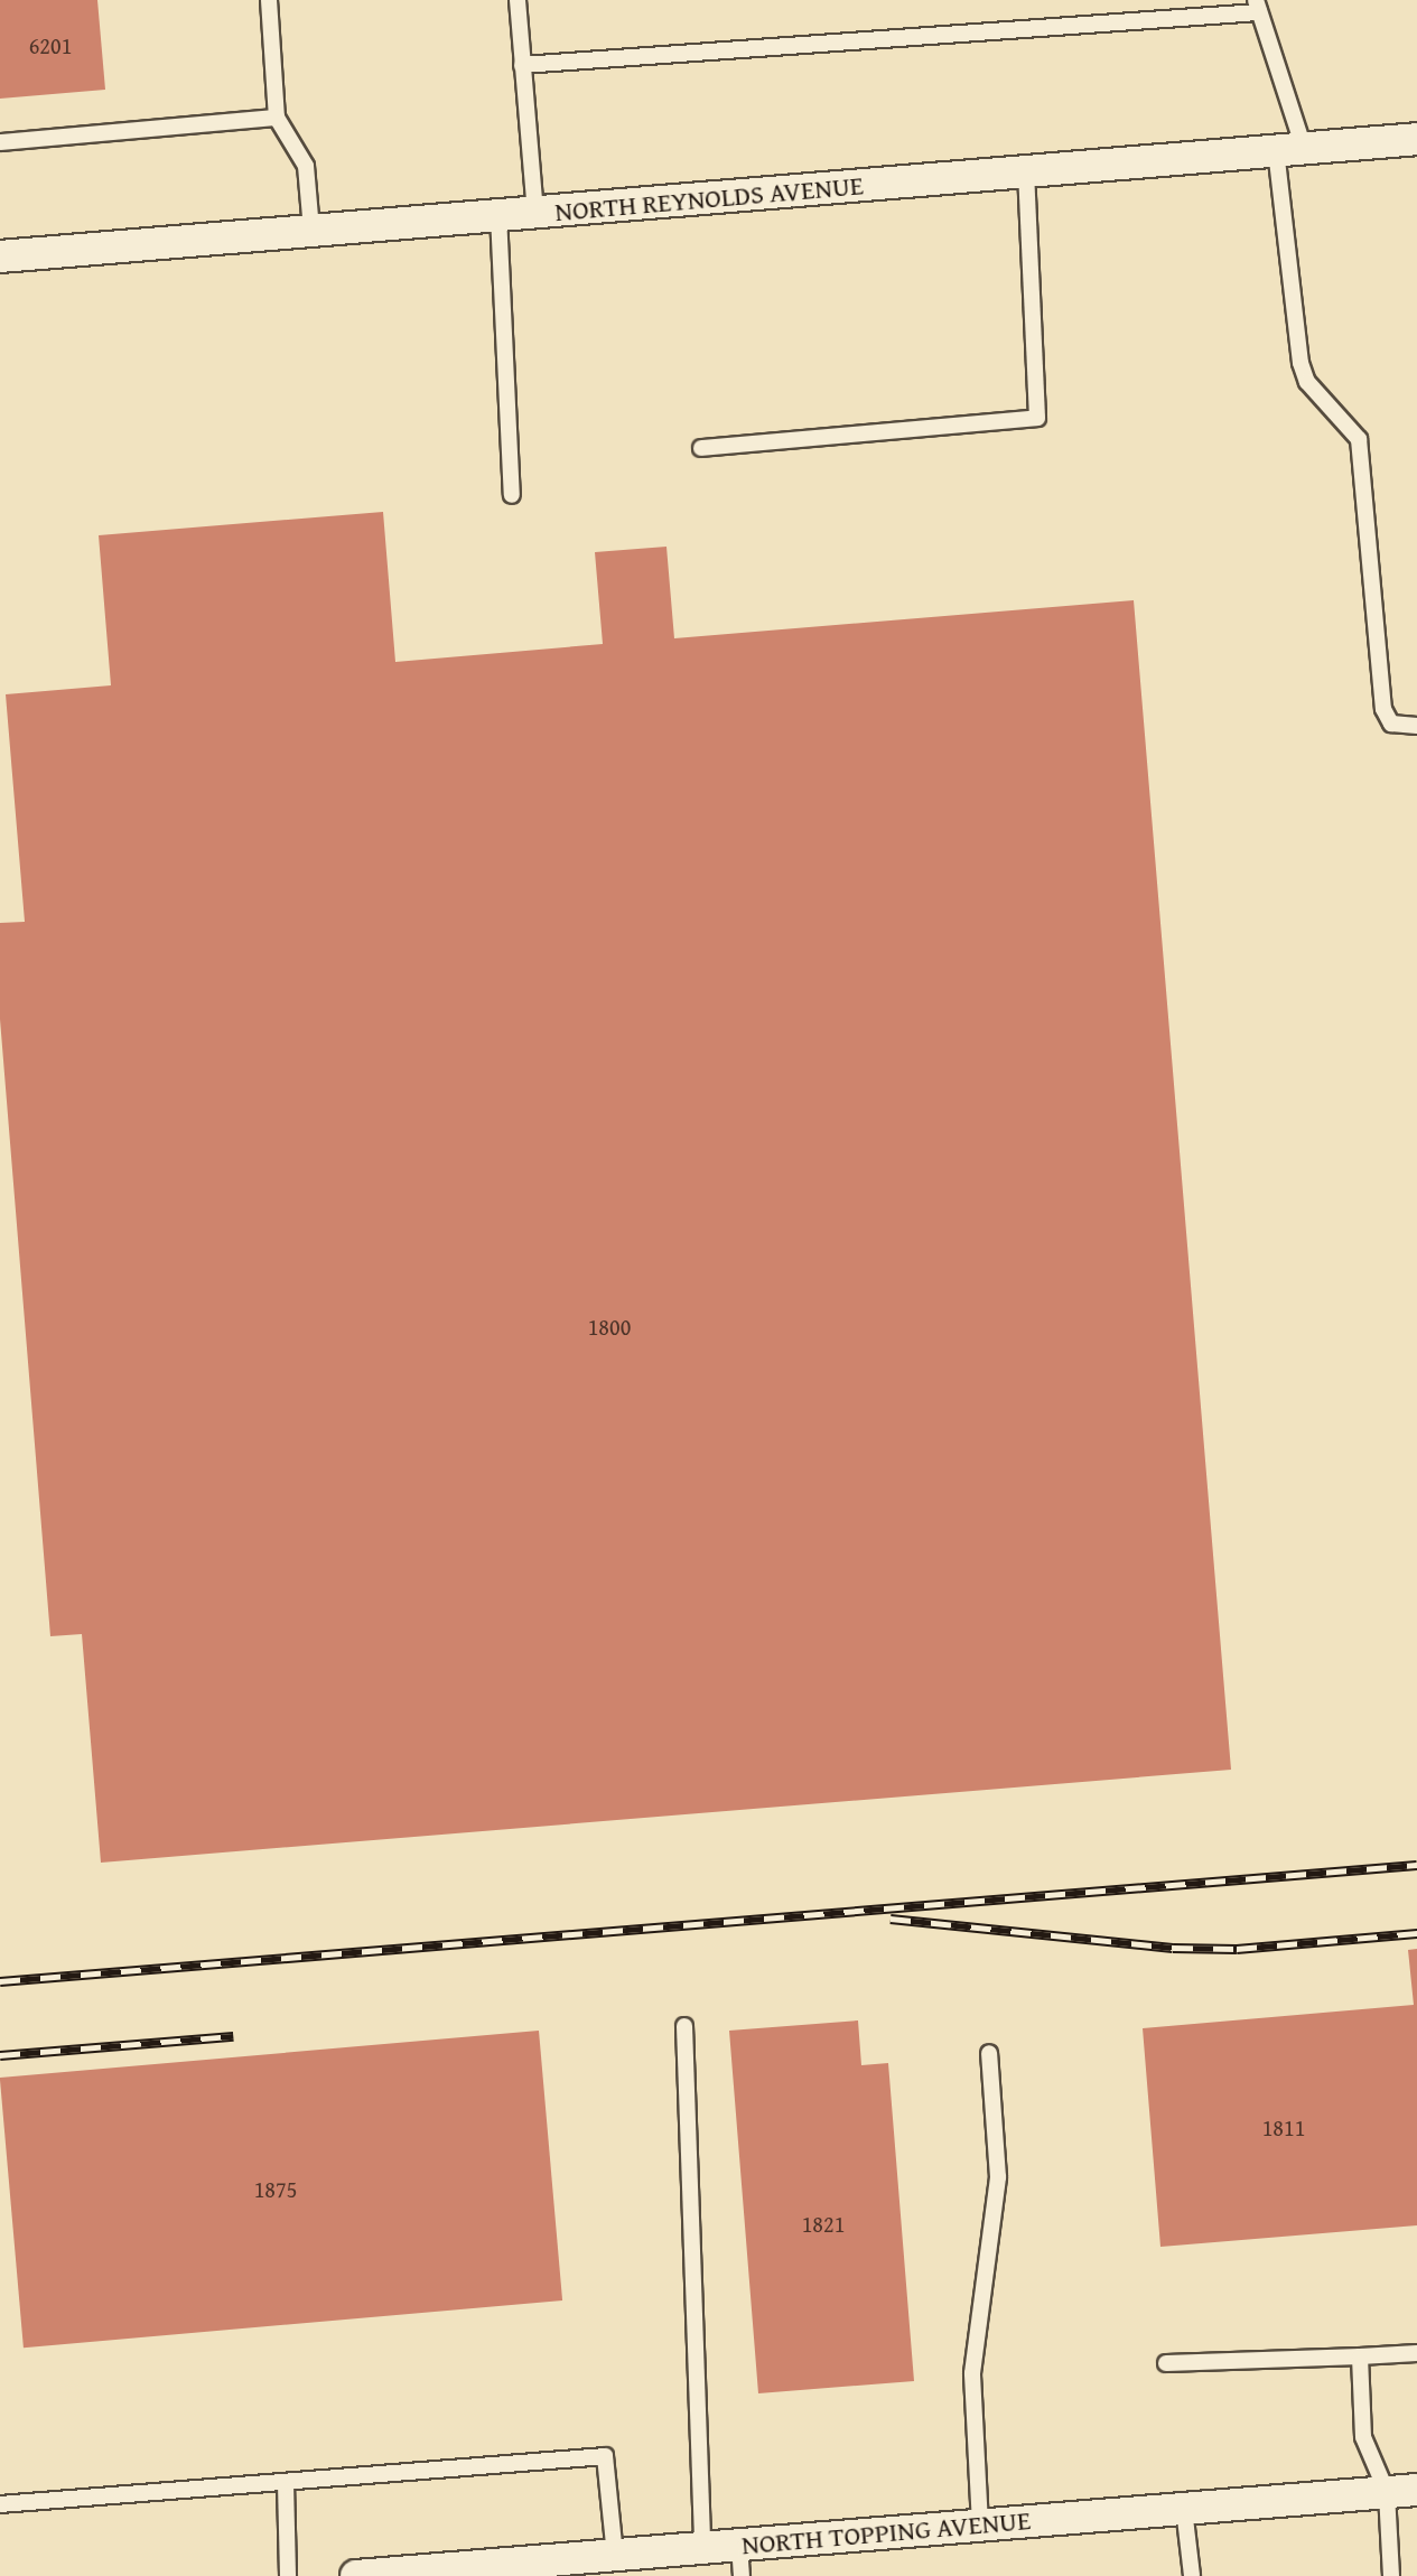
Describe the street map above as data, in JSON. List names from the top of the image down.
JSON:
{
  "streets": {
    "street": ["NORTH REYNOLDS AVENUE", "NORTH TOPPING AVENUE"]
  },
  "house_numbers": [
    "6201",
    "1800",
    "1811",
    "1875",
    "1821"
  ]
}
